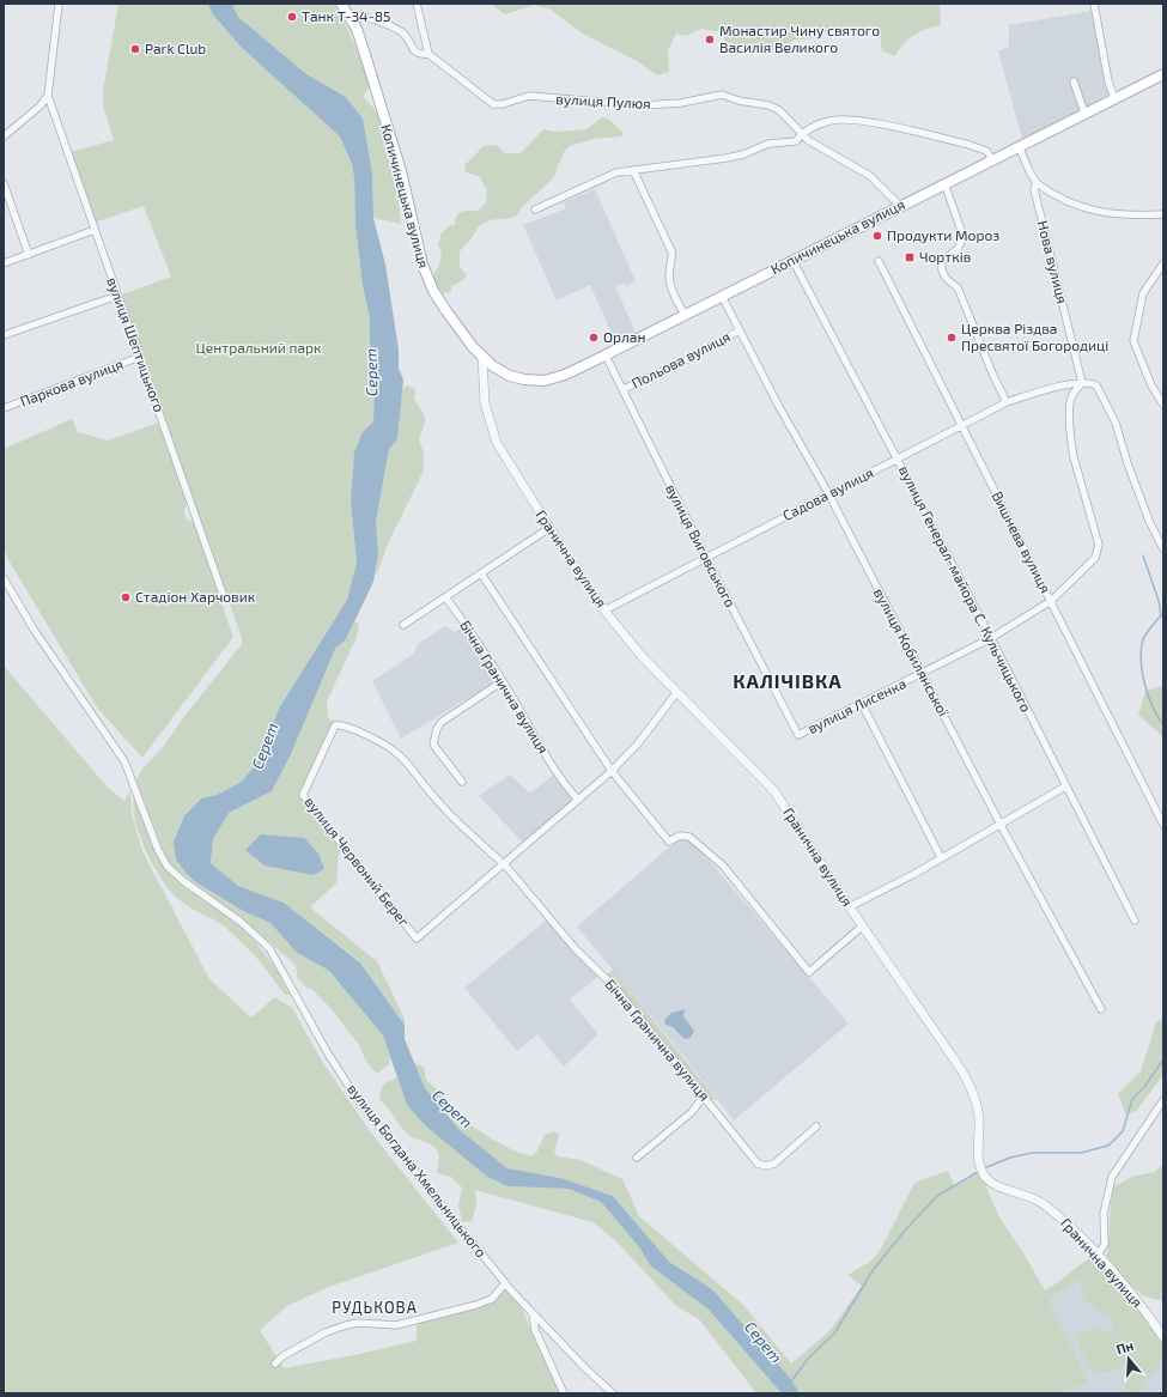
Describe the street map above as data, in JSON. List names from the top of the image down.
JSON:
{
  "streets": {
    "main road": ["Копичинецька вулиця"],
    "street": [
      "вулиця Пулюя",
      "Нова вулиця",
      "вулиця Шептицького",
      "Польова вулиця",
      "Паркова вулиця",
      "Садова вулиця",
      "Вишнева вулиця",
      "вулиця Виговського",
      "Гранична вулиця",
      "вулиця Генерал-майора С. Кульчицького",
      "вулиця Кобилянської",
      "Бічна Гранична вулиця",
      "вулиця Лисенка",
      "вулиця Червоний Берег",
      "вулиця Богдана Хмельницького"
    ]
  },
  "crossings": [
    ["вулиця Пулюя", "Копичинецька вулиця"],
    ["Копичинецька вулиця", "Нова вулиця"],
    ["Копичинецька вулиця", "вулиця Виговського"],
    ["Копичинецька вулиця", "Гранична вулиця"],
    ["Копичинецька вулиця", "вулиця Генерал-майора С. Кульчицького"],
    ["Копичинецька вулиця", "вулиця Кобилянської"],
    ["Нова вулиця", "Садова вулиця"],
    ["Нова вулиця", "вулиця Лисенка"],
    ["вулиця Шептицького", "Паркова вулиця"],
    ["Польова вулиця", "вулиця Виговського"],
    ["Польова вулиця", "вулиця Кобилянської"],
    ["Садова вулиця", "Вишнева вулиця"],
    ["Садова вулиця", "вулиця Виговського"],
    ["Садова вулиця", "Гранична вулиця"],
    ["Садова вулиця", "вулиця Генерал-майора С. Кульчицького"],
    ["Садова вулиця", "вулиця Кобилянської"],
    ["Садова вулиця", "вулиця Лисенка"],
    ["Вишнева вулиця", "вулиця Лисенка"],
    ["вулиця Виговського", "вулиця Лисенка"],
    ["вулиця Генерал-майора С. Кульчицького", "вулиця Лисенка"],
    ["вулиця Кобилянської", "вулиця Лисенка"],
    ["Бічна Гранична вулиця", "вулиця Червоний Берег"]
  ],
  "districts": ["КАЛІЧІВКА", "РУДЬКОВА"],
  "water": ["Серет"],
  "parks": ["Центральний парк"],
  "places": {
    "other": [
      "Танк Т-34-85",
      "Монастир Чину святого Василія Великого",
      "Park Club",
      "Продукти Мороз",
      "Орлан",
      "Церква Різдва Пресвятої Богородиці",
      "Стадіон Харчовик"
    ],
    "transit": ["Чортків"]
  },
  "north": "top"
}
